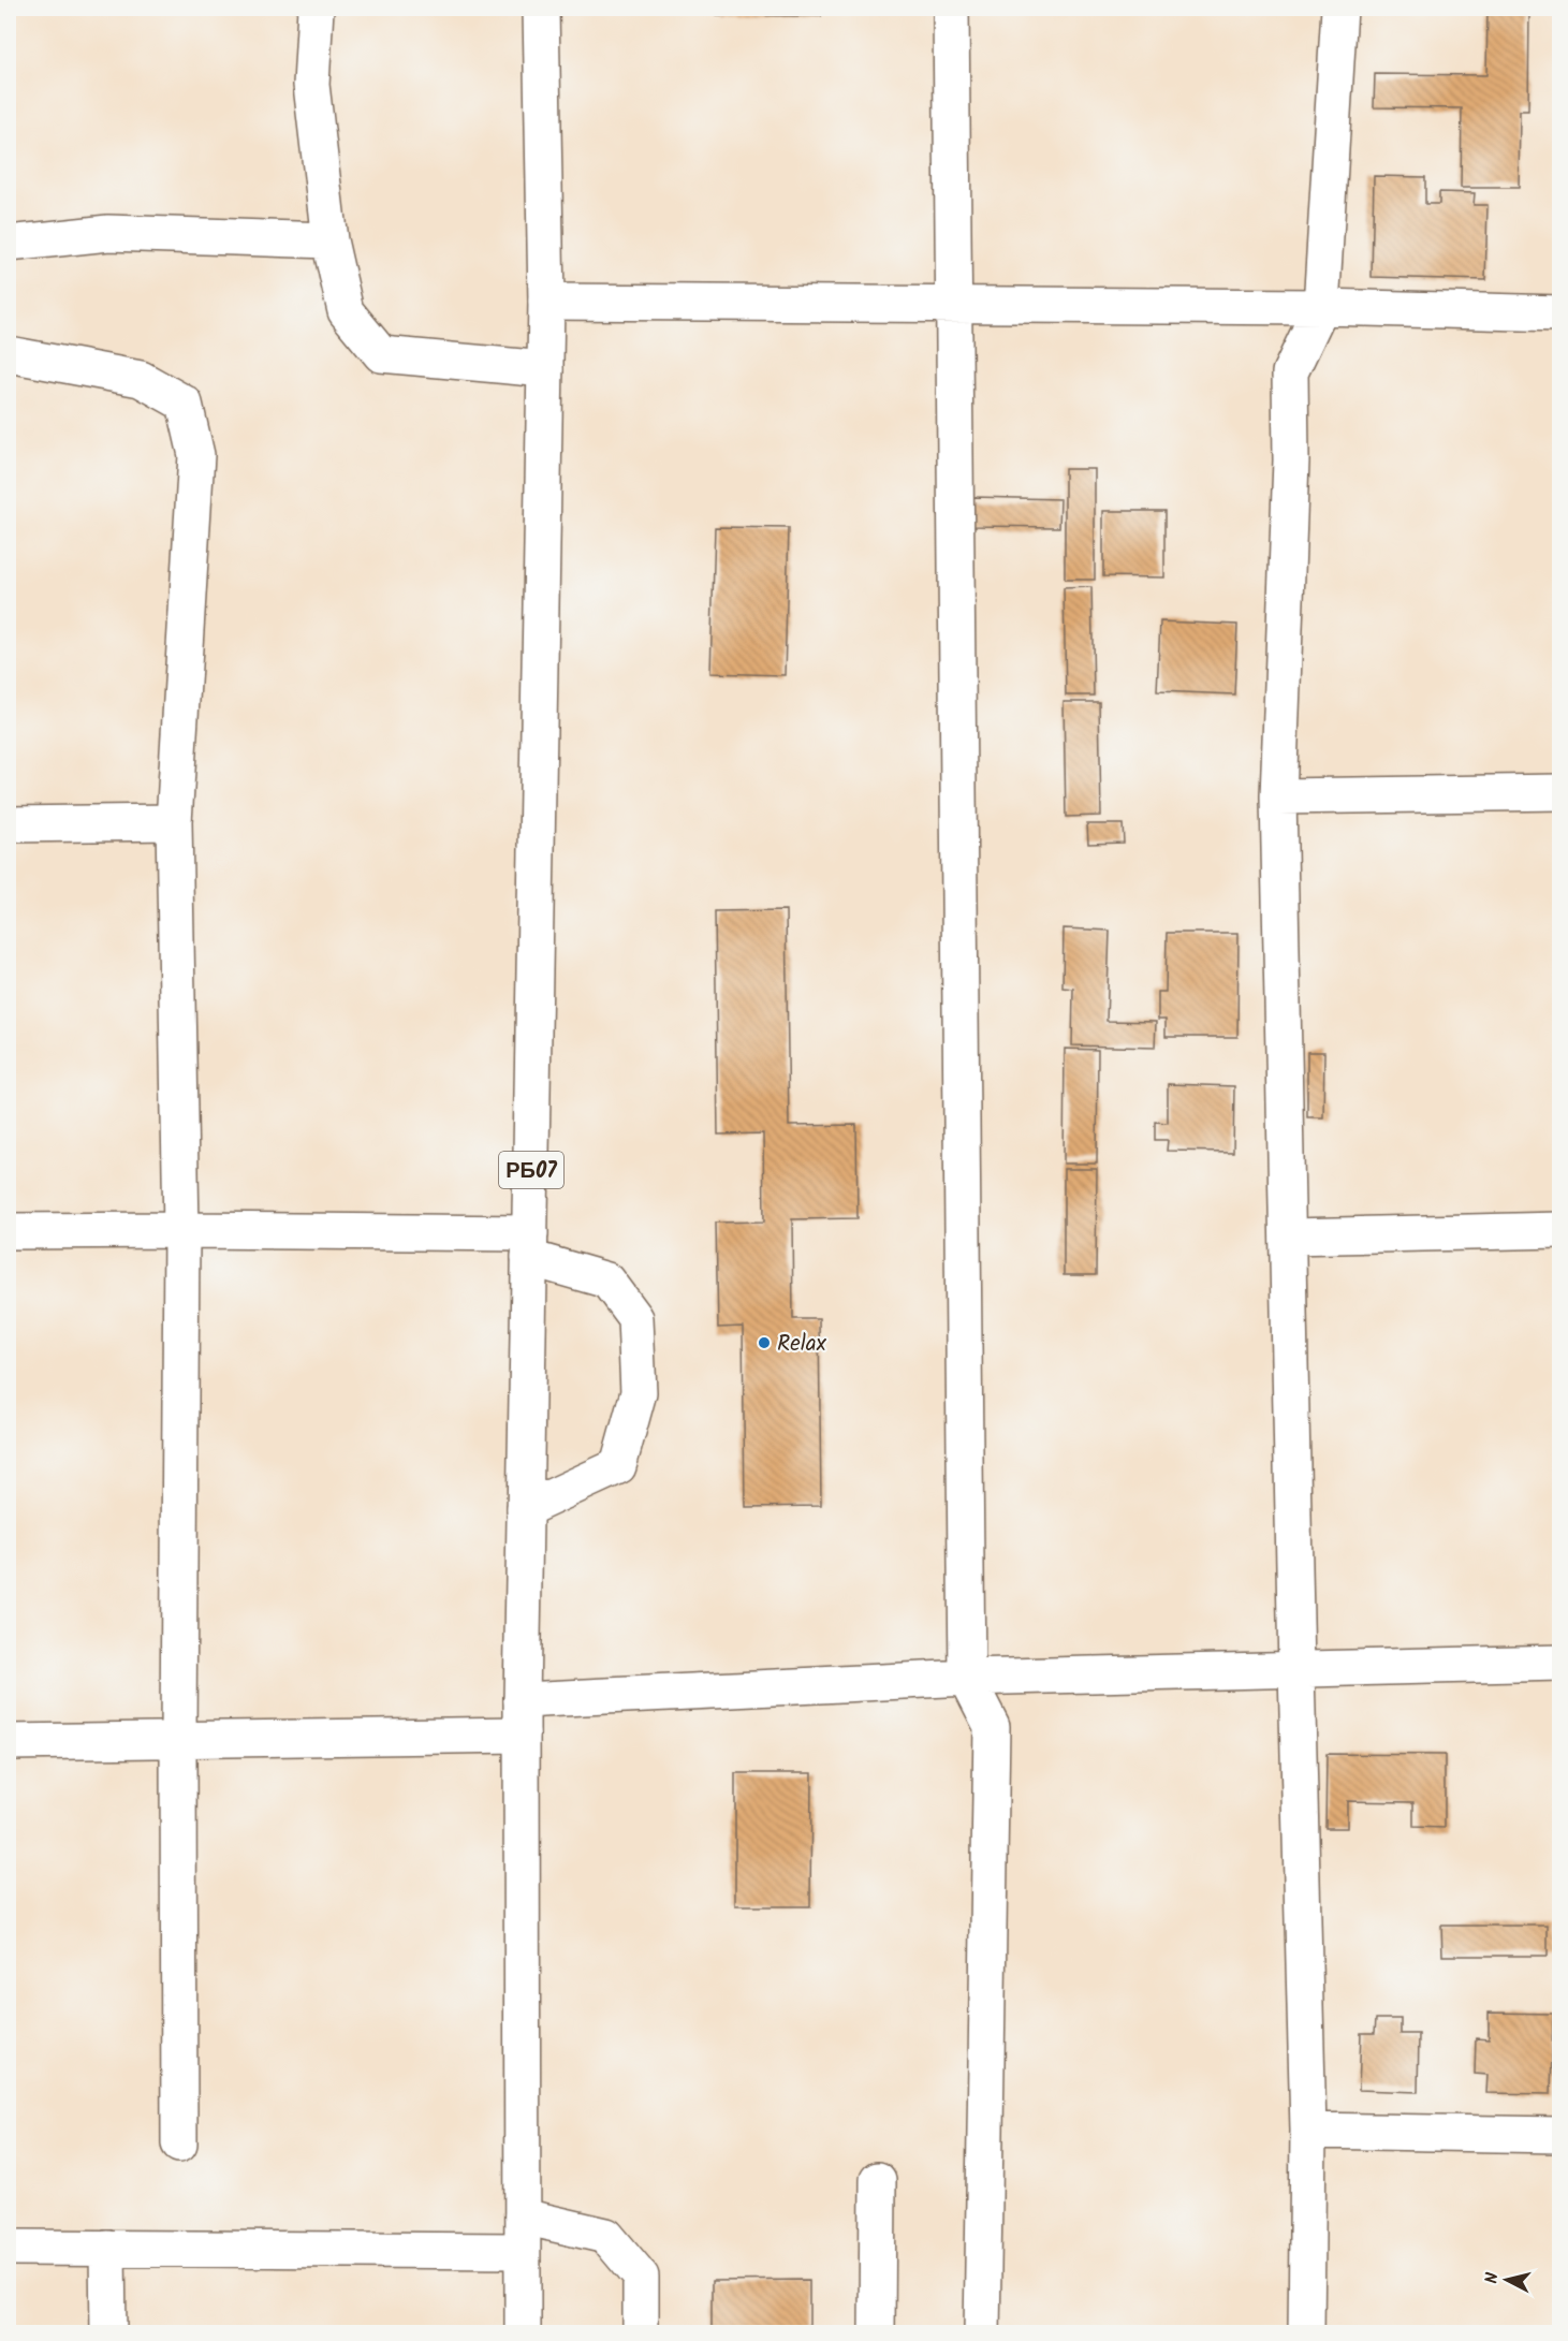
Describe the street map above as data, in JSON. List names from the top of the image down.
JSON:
{
  "streets": {
    "main road": ["РБ07"]
  },
  "places": ["Relax"],
  "north": "left"
}
